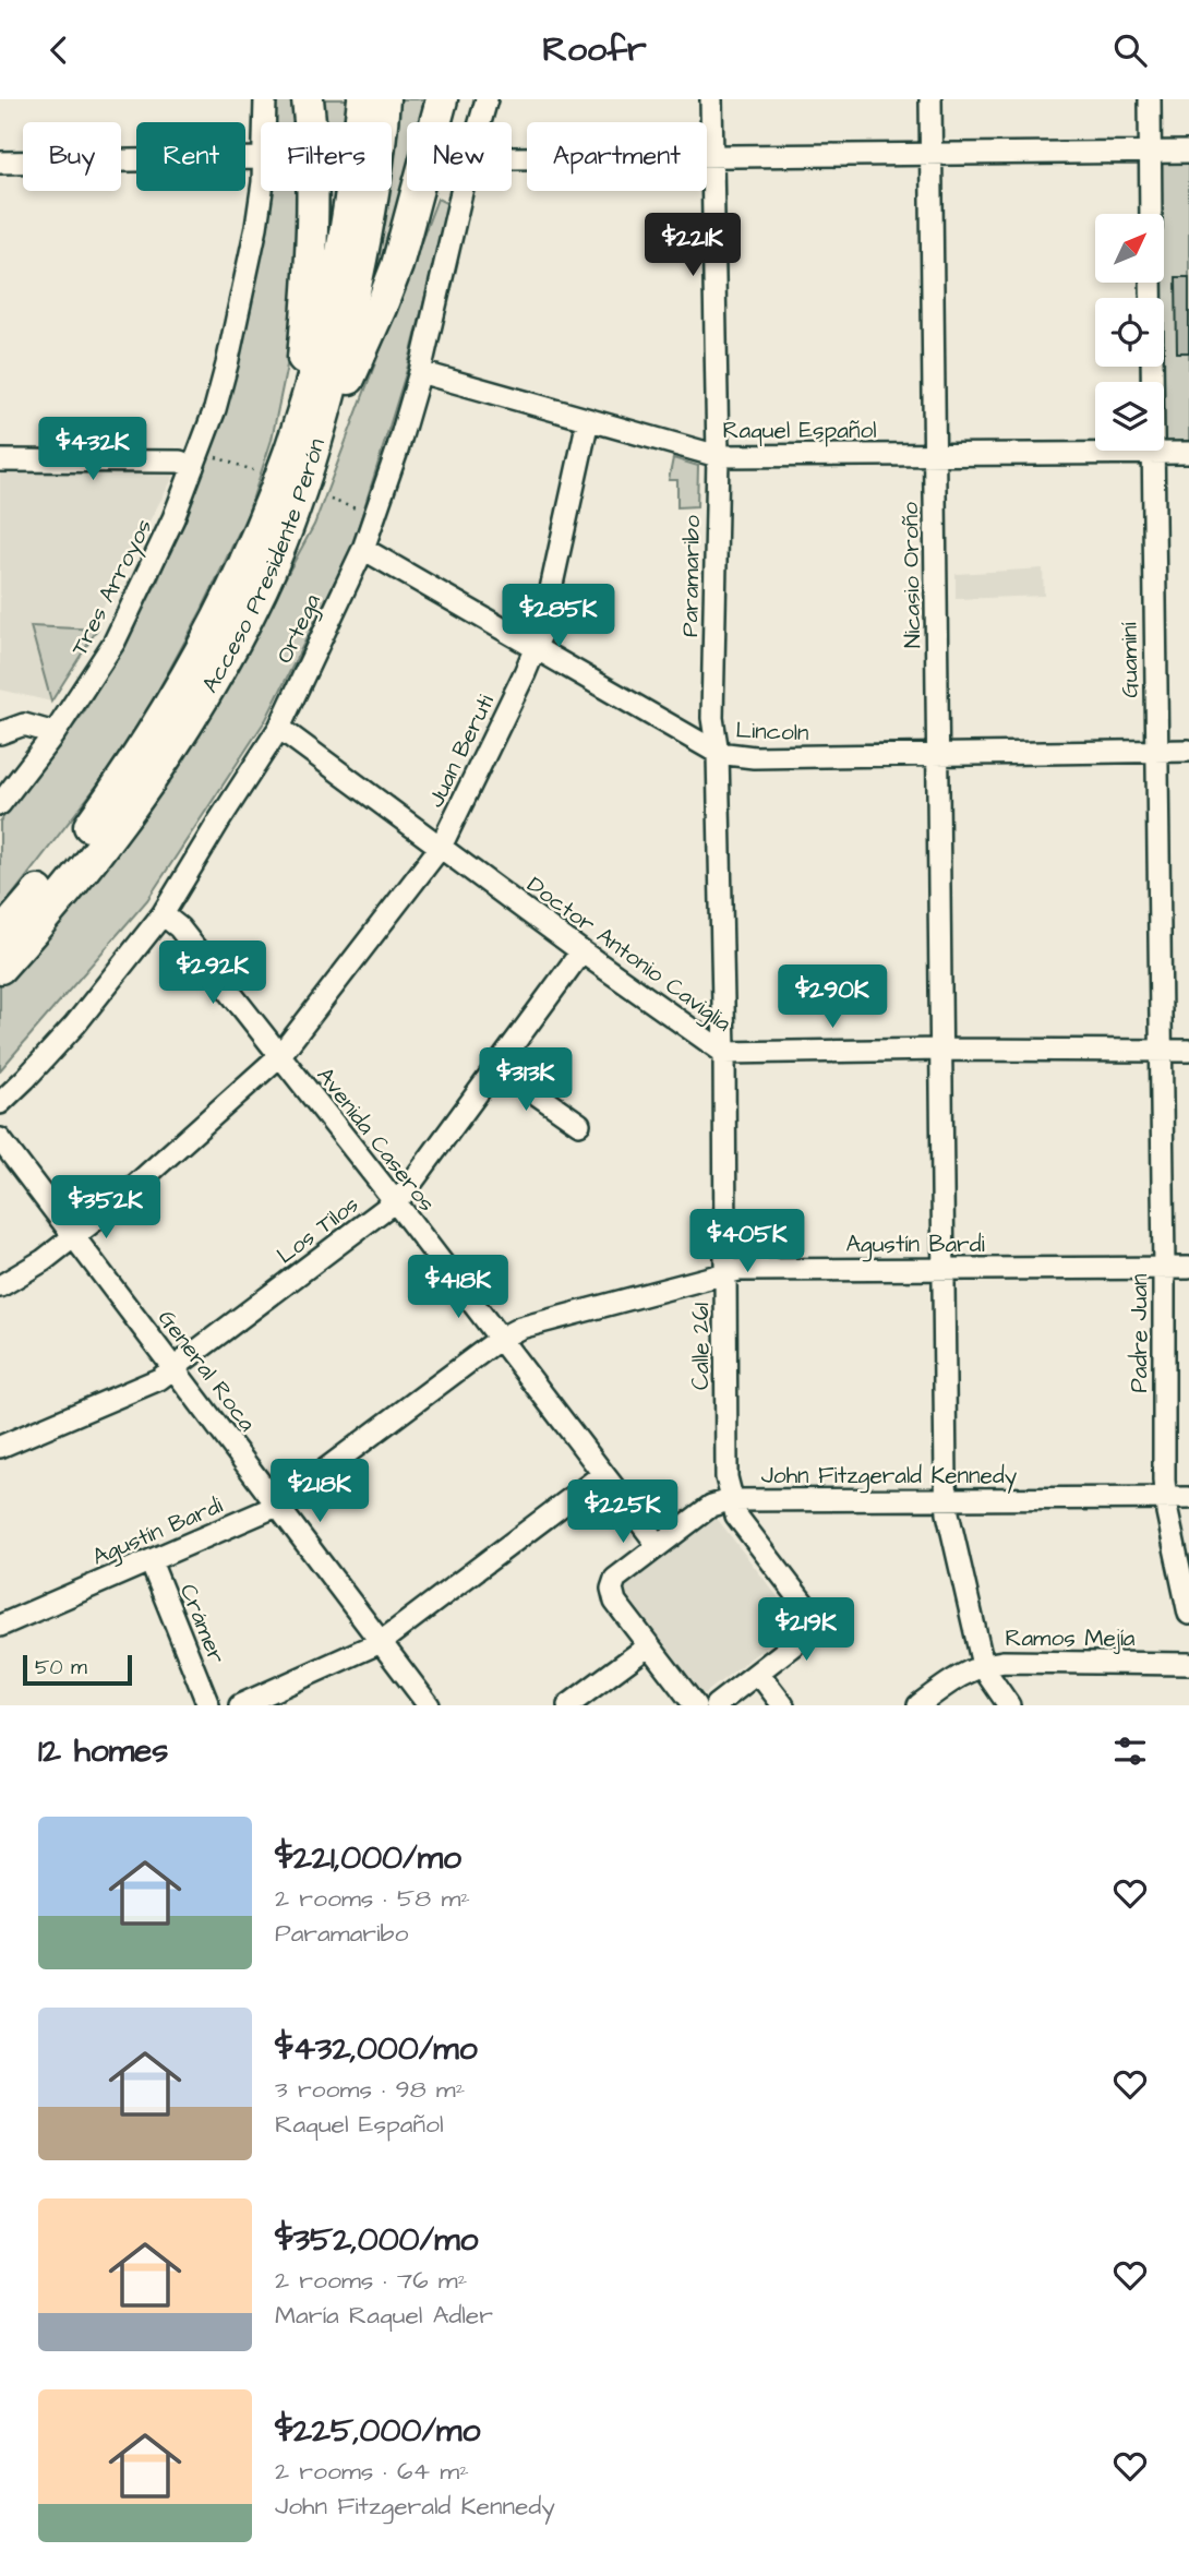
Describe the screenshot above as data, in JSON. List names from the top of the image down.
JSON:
{
  "streets": {
    "highway": ["Acceso Presidente Perón"],
    "street": [
      "Raquel Español",
      "Nicasio Oroño",
      "Paramaribo",
      "Tres Arroyos",
      "Ortega",
      "Guaminí",
      "Lincoln",
      "Juan Beruti",
      "Doctor Antonio Caviglia",
      "Avenida Caseros",
      "Los Tilos",
      "Agustín Bardi",
      "Padre Juan",
      "Calle 261",
      "General Roca",
      "John Fitzgerald Kennedy",
      "Crámer",
      "Ramos Mejía"
    ]
  },
  "crossings": [
    ["Raquel Español", "Nicasio Oroño"],
    ["Raquel Español", "Paramaribo"],
    ["Raquel Español", "Ortega"],
    ["Raquel Español", "Guaminí"],
    ["Raquel Español", "Juan Beruti"],
    ["Nicasio Oroño", "Lincoln"],
    ["Nicasio Oroño", "Doctor Antonio Caviglia"],
    ["Nicasio Oroño", "Agustín Bardi"],
    ["Nicasio Oroño", "John Fitzgerald Kennedy"],
    ["Nicasio Oroño", "Ramos Mejía"],
    ["Paramaribo", "Lincoln"],
    ["Paramaribo", "Doctor Antonio Caviglia"],
    ["Paramaribo", "Calle 261"],
    ["Ortega", "Lincoln"],
    ["Ortega", "Doctor Antonio Caviglia"],
    ["Ortega", "Avenida Caseros"],
    ["Guaminí", "Lincoln"],
    ["Guaminí", "Doctor Antonio Caviglia"],
    ["Guaminí", "Padre Juan"],
    ["Lincoln", "Juan Beruti"],
    ["Juan Beruti", "Doctor Antonio Caviglia"],
    ["Juan Beruti", "Avenida Caseros"],
    ["Juan Beruti", "General Roca"],
    ["Doctor Antonio Caviglia", "Los Tilos"],
    ["Doctor Antonio Caviglia", "Padre Juan"],
    ["Doctor Antonio Caviglia", "Calle 261"],
    ["Avenida Caseros", "Los Tilos"],
    ["Avenida Caseros", "Agustín Bardi"],
    ["Avenida Caseros", "John Fitzgerald Kennedy"],
    ["Los Tilos", "General Roca"],
    ["Agustín Bardi", "Padre Juan"],
    ["Agustín Bardi", "Calle 261"],
    ["Agustín Bardi", "General Roca"],
    ["Agustín Bardi", "Crámer"],
    ["Padre Juan", "John Fitzgerald Kennedy"],
    ["Calle 261", "John Fitzgerald Kennedy"]
  ],
  "scale_bar": "50 m",
  "north": "top right",
  "page": {
    "header": "Roofr",
    "chip": [
      "Buy",
      "Rent",
      "Filters",
      "New",
      "Apartment"
    ],
    "price": [
      "$221K",
      "$432K",
      "$285K",
      "$292K",
      "$290K",
      "$313K",
      "$352K",
      "$405K",
      "$418K",
      "$218K",
      "$225K",
      "$219K"
    ],
    "scale": "50 m",
    "heading": "12 homes",
    "list": [
      {
        "name": "$221,000/mo",
        "note": "2 rooms · 58 m² · Paramaribo"
      },
      {
        "name": "$432,000/mo",
        "note": "3 rooms · 98 m² · Raquel Español"
      },
      {
        "name": "$352,000/mo",
        "note": "2 rooms · 76 m² · María Raquel Adler"
      },
      {
        "name": "$225,000/mo",
        "note": "2 rooms · 64 m² · John Fitzgerald Kennedy"
      }
    ]
  }
}
